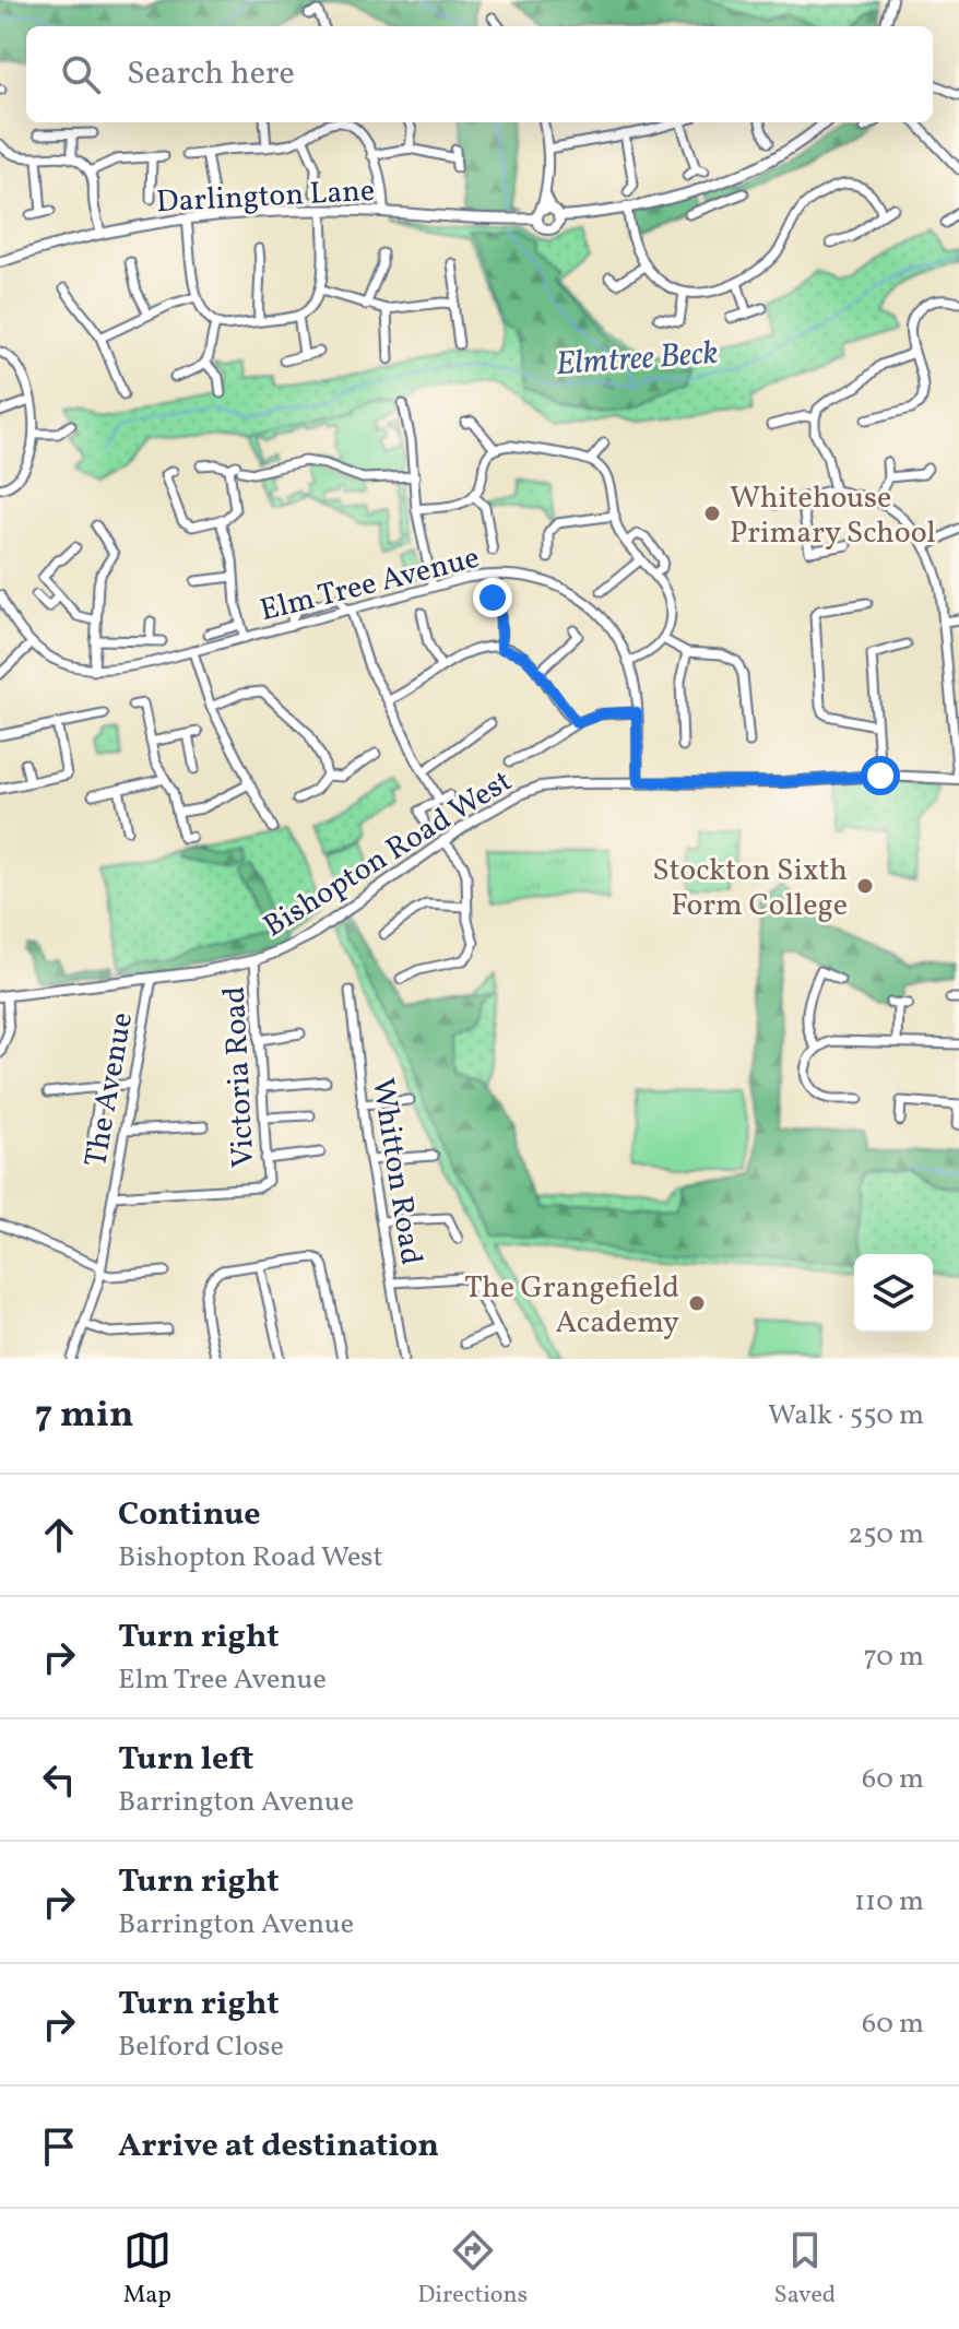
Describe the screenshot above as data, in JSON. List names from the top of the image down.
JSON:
{
  "streets": {
    "street": [
      "Darlington Lane",
      "Elm Tree Avenue",
      "Bishopton Road West",
      "Victoria Road",
      "The Avenue",
      "Whitton Road"
    ]
  },
  "crossings": [
    ["Elm Tree Avenue", "Bishopton Road West"],
    ["Bishopton Road West", "Victoria Road"],
    ["Bishopton Road West", "The Avenue"],
    ["Victoria Road", "The Avenue"]
  ],
  "water": ["Elmtree Beck"],
  "places": ["Whitehouse Primary School", "Stockton Sixth Form College", "The Grangefield Academy"],
  "page": {
    "search": "Search here",
    "heading": ["7 min", "Walk · 550 m"],
    "list": [
      ["Continue", "Bishopton Road West", "250 m"],
      ["Turn right", "Elm Tree Avenue", "70 m"],
      ["Turn left", "Barrington Avenue", "60 m"],
      ["Turn right", "Barrington Avenue", "110 m"],
      ["Turn right", "Belford Close", "60 m"],
      "Arrive at destination"
    ],
    "nav": ["Map", "Directions", "Saved"]
  }
}
